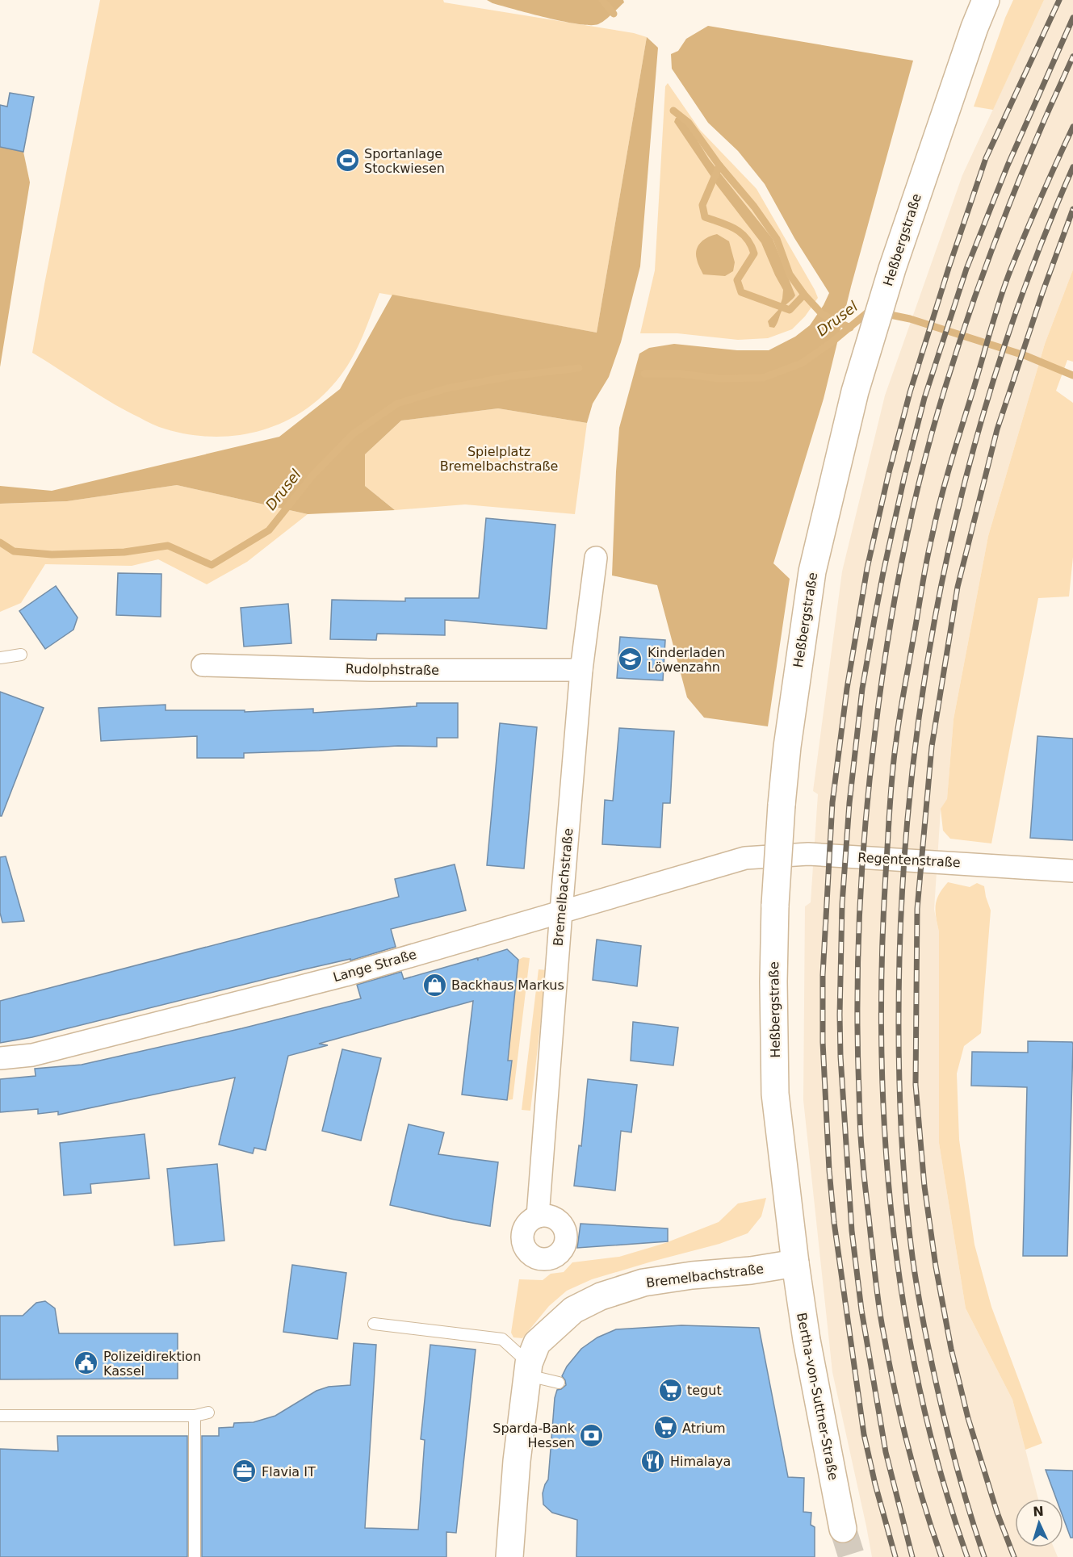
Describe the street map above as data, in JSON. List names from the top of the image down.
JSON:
{
  "streets": {
    "main road": ["Heßbergstraße", "Bremelbachstraße", "Bertha-von-Suttner-Straße"],
    "street": ["Rudolphstraße", "Regentenstraße", "Lange Straße"]
  },
  "crossings": [
    ["Heßbergstraße", "Bremelbachstraße"],
    ["Heßbergstraße", "Bertha-von-Suttner-Straße"],
    ["Rudolphstraße", "Bremelbachstraße"],
    ["Regentenstraße", "Lange Straße"],
    ["Bremelbachstraße", "Lange Straße"],
    ["Bremelbachstraße", "Bertha-von-Suttner-Straße"]
  ],
  "water": ["Drusel"],
  "parks": ["Spielplatz Bremelbachstraße"],
  "places": {
    "sports": ["Sportanlage Stockwiesen"],
    "school or university": ["Kinderladen Löwenzahn"],
    "shop": ["Backhaus Markus"],
    "public building": ["Polizeidirektion Kassel"],
    "supermarket": ["tegut", "Atrium"],
    "bank": ["Sparda-Bank Hessen"],
    "restaurant": ["Himalaya"],
    "office": ["Flavia IT"]
  },
  "north": "top"
}
